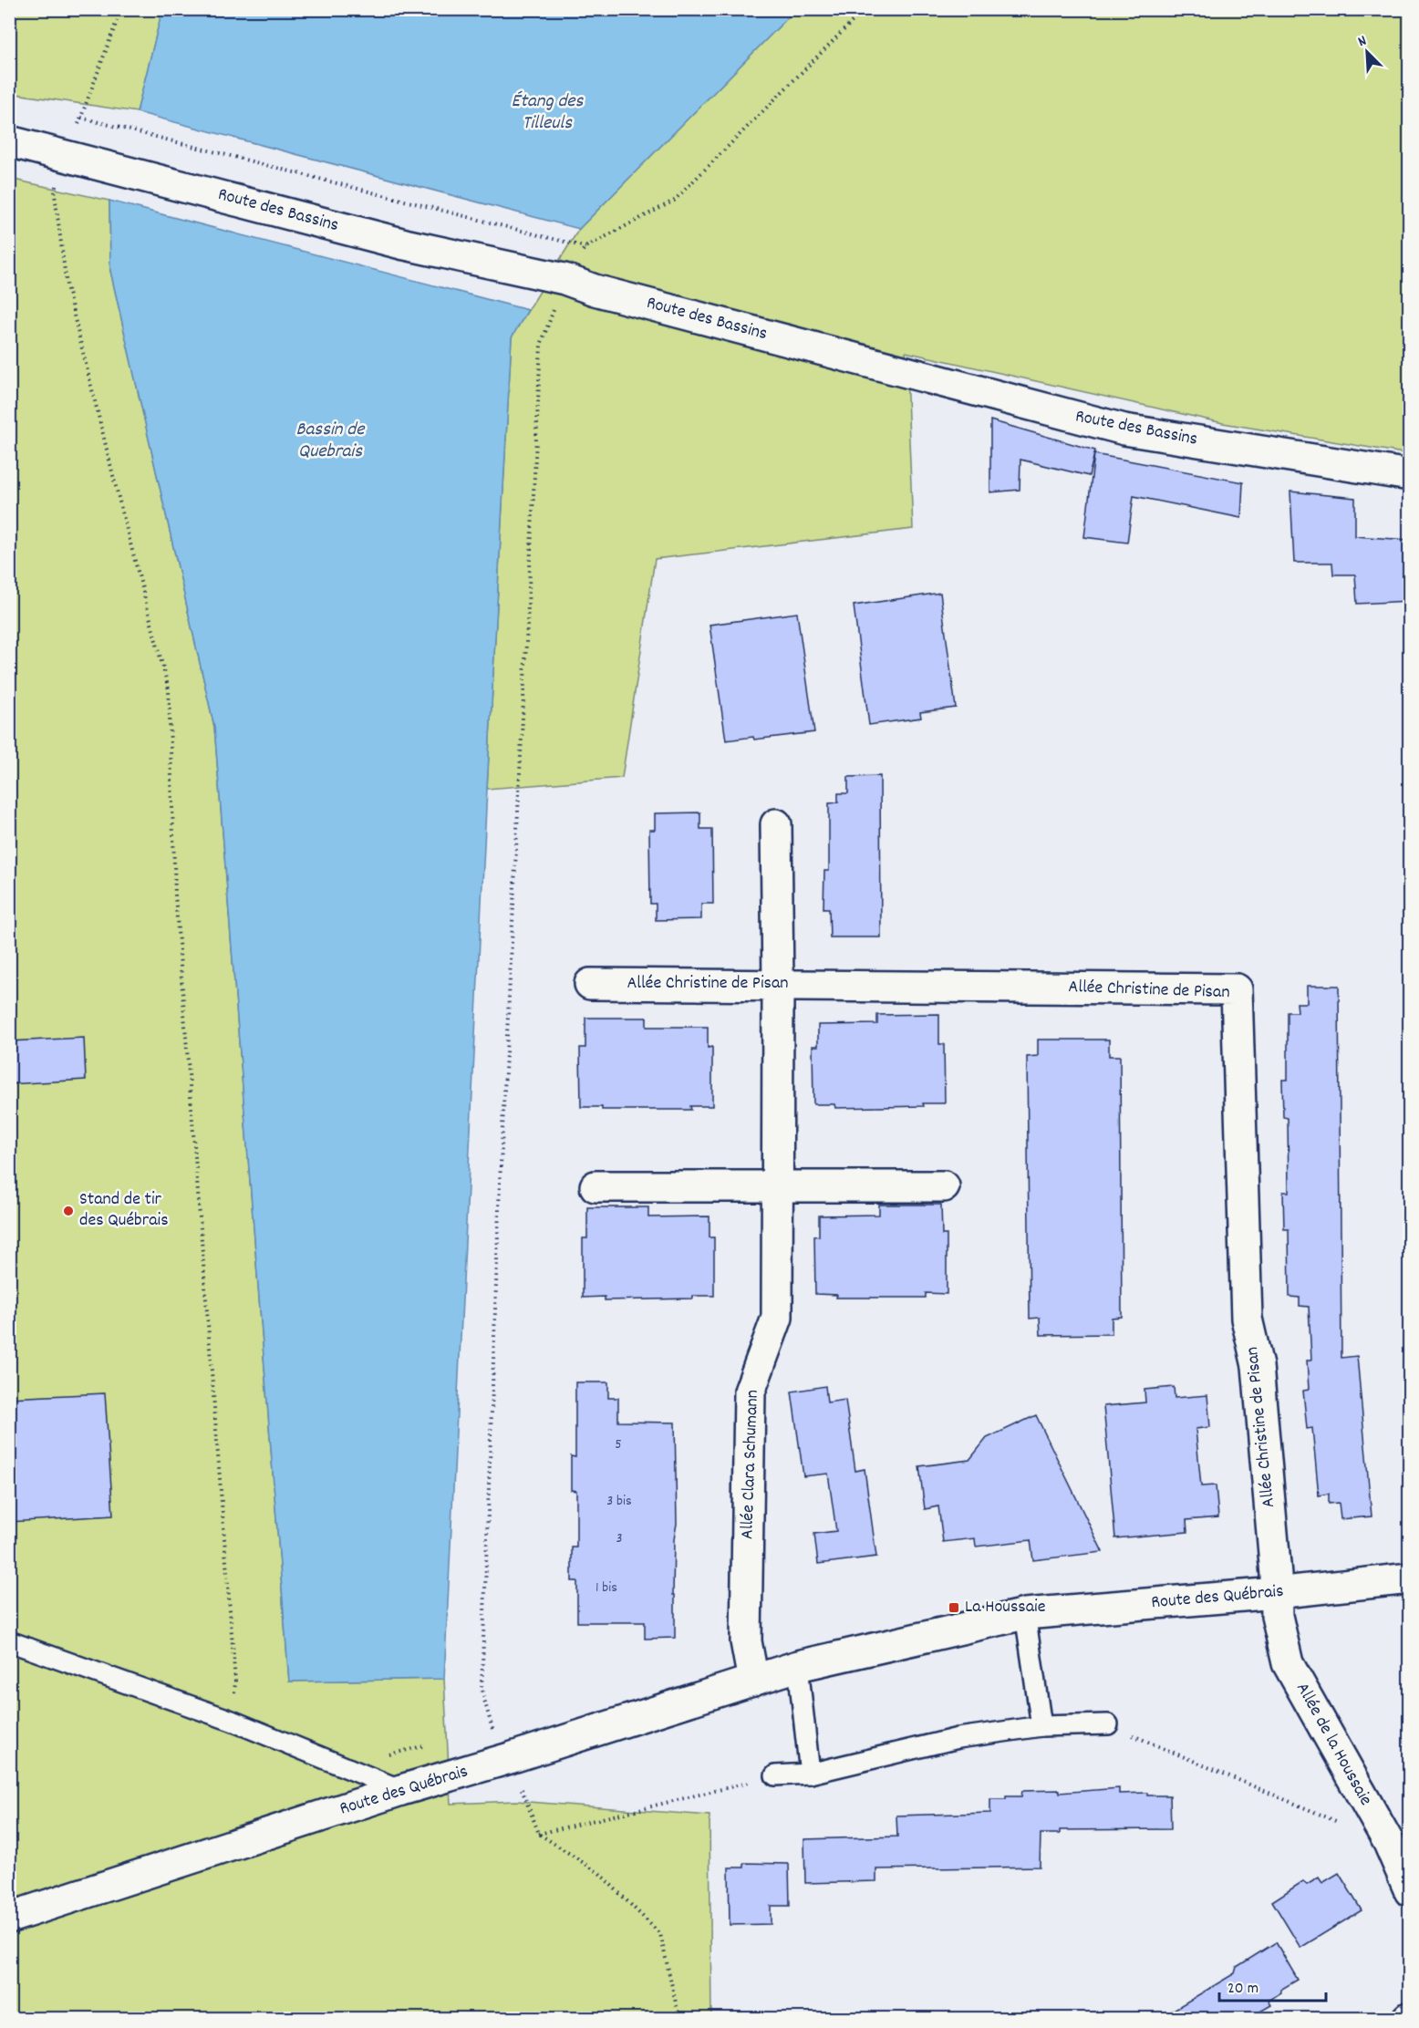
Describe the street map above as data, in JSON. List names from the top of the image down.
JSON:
{
  "streets": {
    "street": [
      "Route des Bassins",
      "Allée Christine de Pisan",
      "Allée Clara Schumann",
      "Route des Québrais",
      "Allée de la Houssaie"
    ]
  },
  "crossings": [
    ["Allée Christine de Pisan", "Allée Clara Schumann"],
    ["Allée Christine de Pisan", "Route des Québrais"],
    ["Allée Christine de Pisan", "Allée de la Houssaie"],
    ["Allée Clara Schumann", "Route des Québrais"],
    ["Route des Québrais", "Allée de la Houssaie"]
  ],
  "water": ["Étang des Tilleuls", "Bassin de Quebrais"],
  "places": {
    "other": ["Stand de tir des Québrais"],
    "transit": ["La Houssaie"]
  },
  "house_numbers": [
    "5",
    "3 bis",
    "3",
    "1 bis"
  ],
  "scale_bar": "20 m",
  "north": "top left"
}
